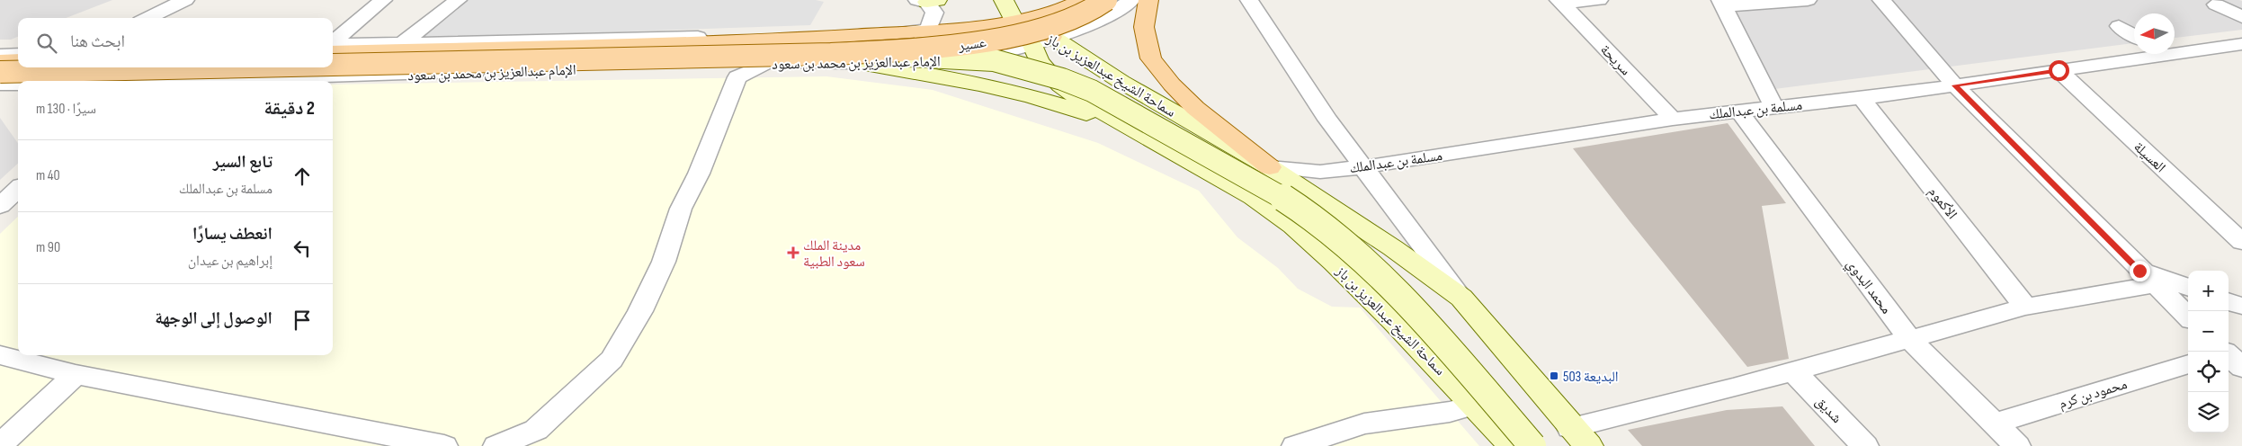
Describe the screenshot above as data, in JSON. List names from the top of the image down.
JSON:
{
  "streets": {
    "main road": ["عسير", "الإمام عبدالعزيز بن محمد بن سعود", "سماحة الشيخ عبدالعزيز بن باز"],
    "street": [
      "سريحة",
      "مسلمة بن عبدالملك",
      "العسيلة",
      "الأكموم",
      "محمد البدوي",
      "محمود بن كرم",
      "شديق"
    ]
  },
  "crossings": [
    ["عسير", "الإمام عبدالعزيز بن محمد بن سعود"],
    ["عسير", "سماحة الشيخ عبدالعزيز بن باز"],
    ["سريحة", "مسلمة بن عبدالملك"],
    ["سماحة الشيخ عبدالعزيز بن باز", "مسلمة بن عبدالملك"],
    ["مسلمة بن عبدالملك", "العسيلة"],
    ["مسلمة بن عبدالملك", "الأكموم"],
    ["مسلمة بن عبدالملك", "محمد البدوي"],
    ["محمد البدوي", "محمود بن كرم"]
  ],
  "places": {
    "health": ["مدينة الملك سعود الطبية"],
    "transit": ["البديعة 503"]
  },
  "north": "left",
  "page": {
    "search": "ابحث هنا",
    "heading": ["2 دقيقة", "سيرًا · 130 m"],
    "list": [
      ["تابع السير", "مسلمة بن عبدالملك", "40 m"],
      ["انعطف يسارًا", "إبراهيم بن عيدان", "90 m"],
      "الوصول إلى الوجهة"
    ],
    "map_buttons": ["+", "−"]
  }
}
